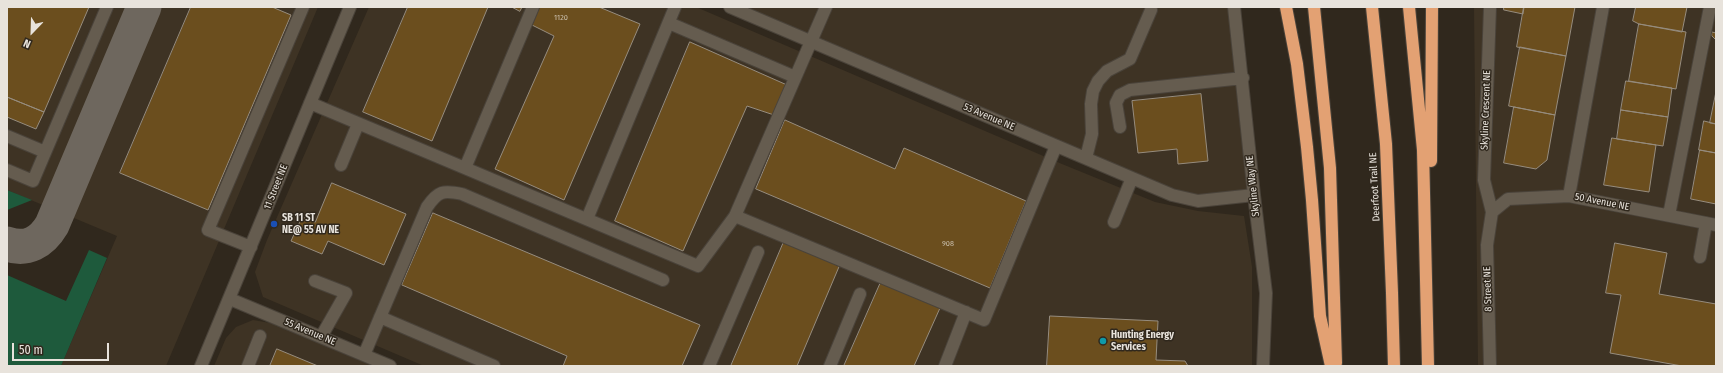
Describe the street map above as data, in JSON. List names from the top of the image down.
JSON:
{
  "streets": {
    "highway": ["Deerfoot Trail NE"],
    "street": [
      "Skyline Crescent NE",
      "53 Avenue NE",
      "Skyline Way NE",
      "11 Street NE",
      "50 Avenue NE",
      "8 Street NE",
      "55 Avenue NE"
    ]
  },
  "crossings": [
    ["Skyline Crescent NE", "50 Avenue NE"],
    ["Skyline Crescent NE", "8 Street NE"],
    ["53 Avenue NE", "Skyline Way NE"],
    ["11 Street NE", "55 Avenue NE"],
    ["50 Avenue NE", "8 Street NE"]
  ],
  "places": ["SB 11 ST NE@ 55 AV NE", "Hunting Energy Services"],
  "house_numbers": ["1120", "908"],
  "scale_bar": "50 m",
  "north": "bottom left"
}
